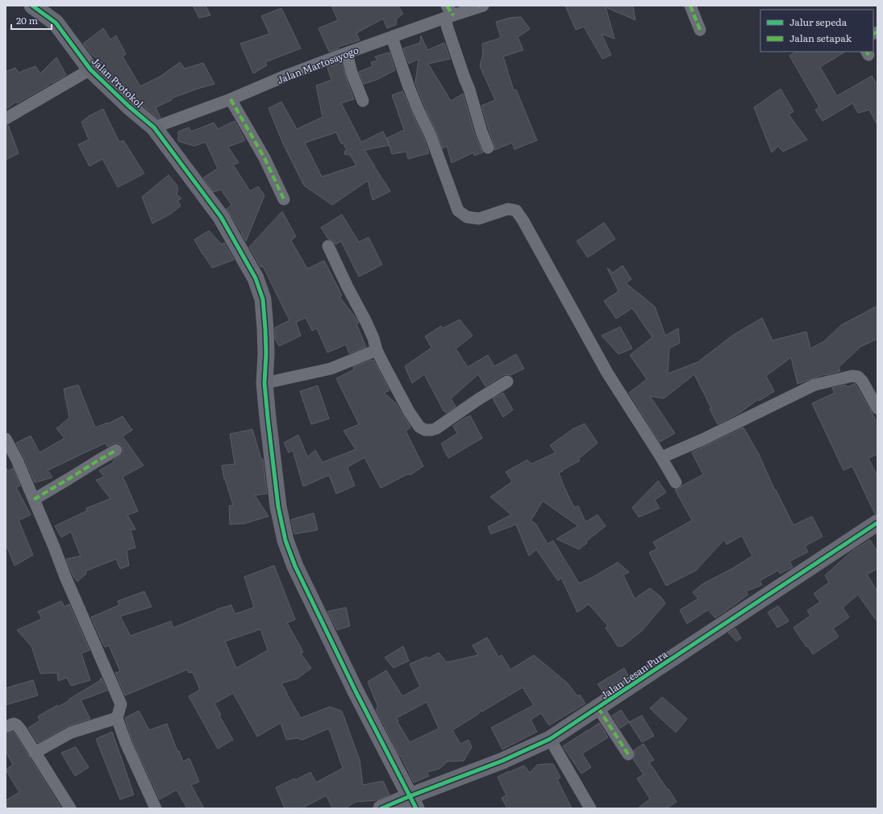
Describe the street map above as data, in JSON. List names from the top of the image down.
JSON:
{
  "streets": {
    "street": ["Jalan Martosayogo", "Jalan Protokol", "Jalan Lesan Pura"]
  },
  "crossings": [
    ["Jalan Martosayogo", "Jalan Protokol"],
    ["Jalan Protokol", "Jalan Lesan Pura"]
  ],
  "legend": ["Jalur sepeda", "Jalan setapak"],
  "scale_bar": "20 m"
}
